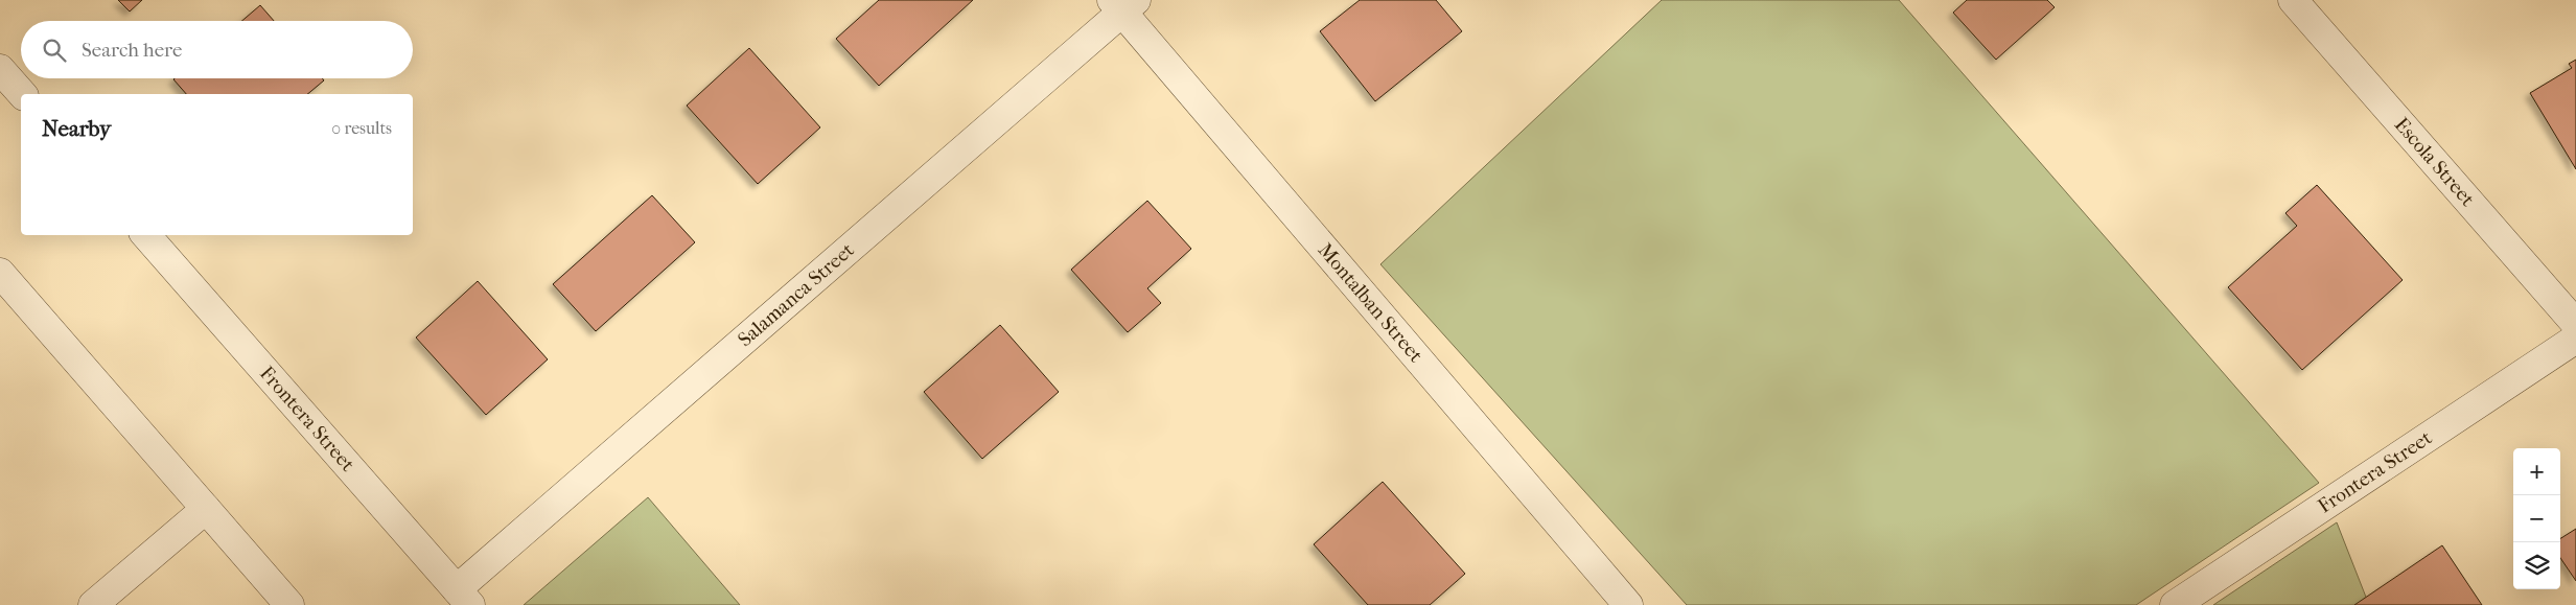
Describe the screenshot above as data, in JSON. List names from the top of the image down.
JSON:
{
  "streets": {
    "street": [
      "Escola Street",
      "Salamanca Street",
      "Montalban Street",
      "Frontera Street"
    ]
  },
  "crossings": [
    ["Salamanca Street", "Montalban Street"],
    ["Salamanca Street", "Frontera Street"]
  ],
  "page": {
    "search": "Search here",
    "heading": ["Nearby", "0 results"],
    "map_buttons": ["+", "−"]
  }
}
